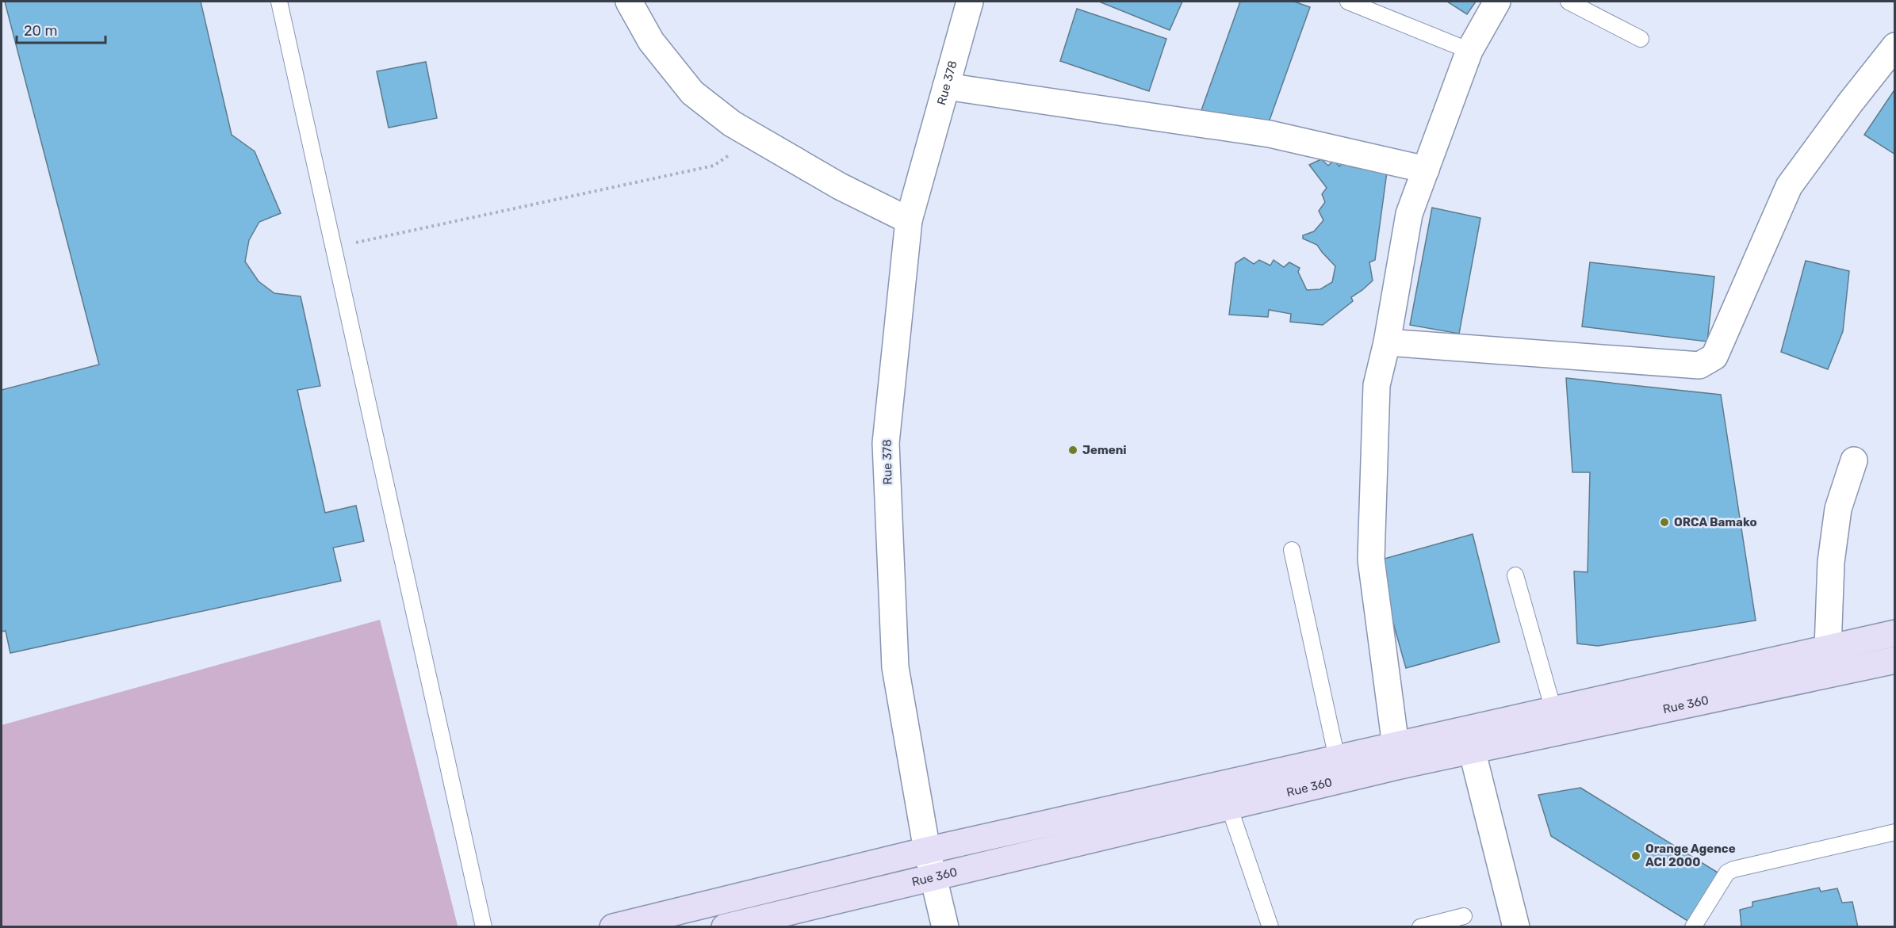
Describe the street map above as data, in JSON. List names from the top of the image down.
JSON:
{
  "streets": {
    "main road": ["Rue 360"],
    "street": ["Rue 378"]
  },
  "crossings": [
    ["Rue 378", "Rue 360"]
  ],
  "places": ["Jemeni", "ORCA Bamako", "Orange Agence ACI 2000"],
  "scale_bar": "20 m"
}
